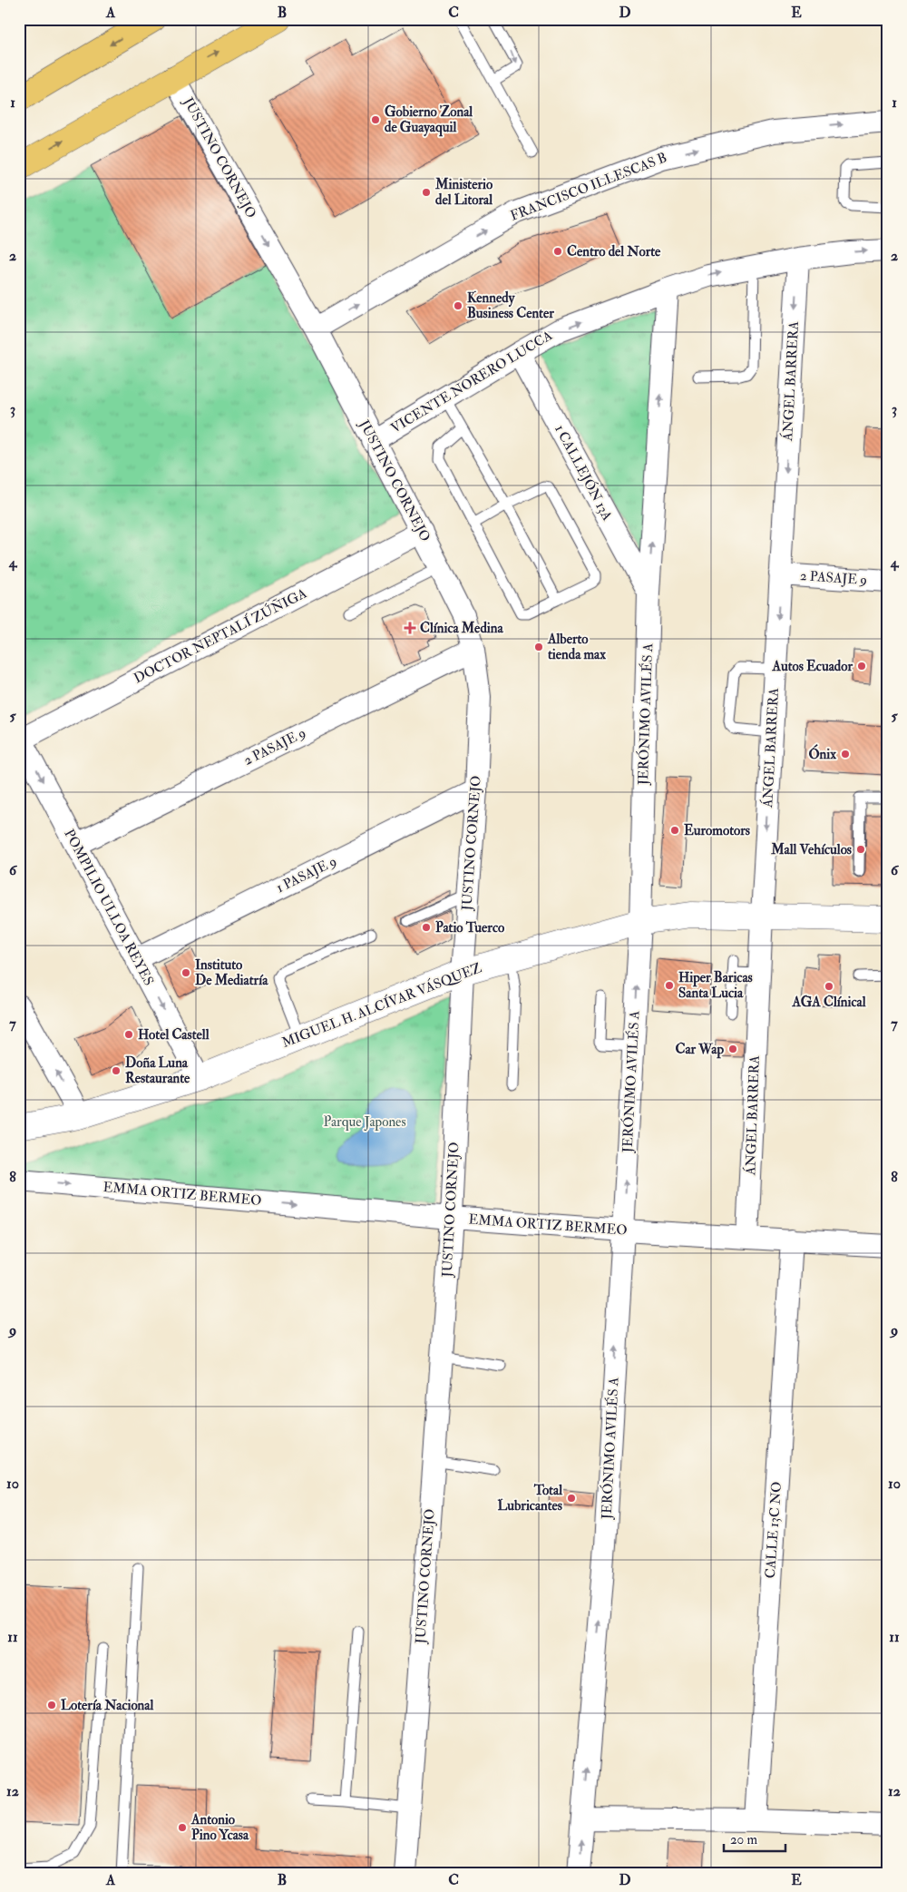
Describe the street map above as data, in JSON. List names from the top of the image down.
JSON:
{
  "streets": {
    "street": [
      "JUSTINO CORNEJO",
      "FRANCISCO ILLESCAS B",
      "ÁNGEL BARRERA",
      "VICENTE NORERO LUCCA",
      "1 CALLEJÓN 13A",
      "2 PASAJE 9",
      "DOCTOR NEPTALÍ ZÚÑIGA",
      "JERÓNIMO AVILÉS A",
      "1 PASAJE 9",
      "POMPILIO ULLOA REYES",
      "MIGUEL H. ALCÍVAR VÁSQUEZ",
      "EMMA ORTIZ BERMEO",
      "CALLE 13C NO"
    ]
  },
  "crossings": [
    ["JUSTINO CORNEJO", "FRANCISCO ILLESCAS B"],
    ["JUSTINO CORNEJO", "VICENTE NORERO LUCCA"],
    ["JUSTINO CORNEJO", "2 PASAJE 9"],
    ["JUSTINO CORNEJO", "DOCTOR NEPTALÍ ZÚÑIGA"],
    ["JUSTINO CORNEJO", "1 PASAJE 9"],
    ["JUSTINO CORNEJO", "MIGUEL H. ALCÍVAR VÁSQUEZ"],
    ["JUSTINO CORNEJO", "EMMA ORTIZ BERMEO"],
    ["ÁNGEL BARRERA", "VICENTE NORERO LUCCA"],
    ["ÁNGEL BARRERA", "2 PASAJE 9"],
    ["ÁNGEL BARRERA", "MIGUEL H. ALCÍVAR VÁSQUEZ"],
    ["ÁNGEL BARRERA", "EMMA ORTIZ BERMEO"],
    ["VICENTE NORERO LUCCA", "1 CALLEJÓN 13A"],
    ["VICENTE NORERO LUCCA", "JERÓNIMO AVILÉS A"],
    ["1 CALLEJÓN 13A", "JERÓNIMO AVILÉS A"],
    ["2 PASAJE 9", "POMPILIO ULLOA REYES"],
    ["DOCTOR NEPTALÍ ZÚÑIGA", "POMPILIO ULLOA REYES"],
    ["JERÓNIMO AVILÉS A", "MIGUEL H. ALCÍVAR VÁSQUEZ"],
    ["JERÓNIMO AVILÉS A", "EMMA ORTIZ BERMEO"],
    ["1 PASAJE 9", "POMPILIO ULLOA REYES"],
    ["POMPILIO ULLOA REYES", "MIGUEL H. ALCÍVAR VÁSQUEZ"],
    ["EMMA ORTIZ BERMEO", "CALLE 13C NO"]
  ],
  "one_way": [
    "FRANCISCO ILLESCAS B",
    "ÁNGEL BARRERA",
    "VICENTE NORERO LUCCA",
    "JERÓNIMO AVILÉS A",
    "EMMA ORTIZ BERMEO"
  ],
  "parks": ["Parque Japones"],
  "places": {
    "other": [
      "Gobierno Zonal de Guayaquil",
      "Ministerio del Litoral",
      "Centro del Norte",
      "Kennedy Business Center",
      "Alberto tienda max",
      "Autos Ecuador",
      "Ónix",
      "Euromotors",
      "Mall Vehículos",
      "Patio Tuerco",
      "Instituto De Mediatría",
      "Hiper Baricas Santa Lucia",
      "AGA Clínical",
      "Hotel Castell",
      "Car Wap",
      "Doña Luna Restaurante",
      "Total Lubricantes",
      "Lotería Nacional",
      "Antonio Pino Ycasa"
    ],
    "health": ["Clínica Medina"]
  },
  "scale_bar": "20 m",
  "grid": {
    "columns": [
      "A",
      "B",
      "C",
      "D",
      "E"
    ],
    "rows": [
      "1",
      "2",
      "3",
      "4",
      "5",
      "6",
      "7",
      "8",
      "9",
      "10",
      "11",
      "12"
    ]
  }
}
